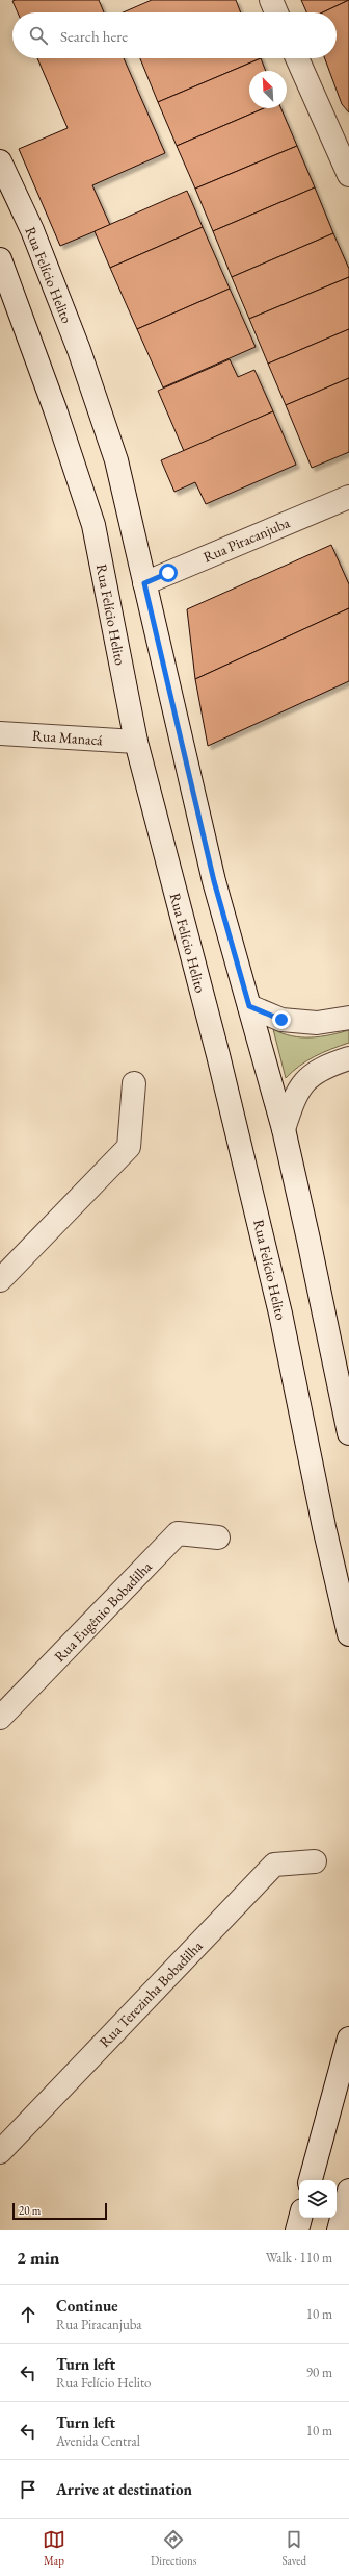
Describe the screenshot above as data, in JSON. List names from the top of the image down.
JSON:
{
  "streets": {
    "main road": [
      "Rua Felício Helito",
      "Rua Piracanjuba",
      "Rua Manacá",
      "Rua Eugênio Bobadilha",
      "Rua Terezinha Bobadilha"
    ]
  },
  "crossings": [
    ["Rua Felício Helito", "Rua Piracanjuba"],
    ["Rua Felício Helito", "Rua Manacá"]
  ],
  "scale_bar": "20 m",
  "north": "top left",
  "page": {
    "search": "Search here",
    "scale": "20 m",
    "heading": ["2 min", "Walk · 110 m"],
    "list": [
      ["Continue", "Rua Piracanjuba", "10 m"],
      ["Turn left", "Rua Felício Helito", "90 m"],
      ["Turn left", "Avenida Central", "10 m"],
      "Arrive at destination"
    ],
    "nav": ["Map", "Directions", "Saved"]
  }
}
